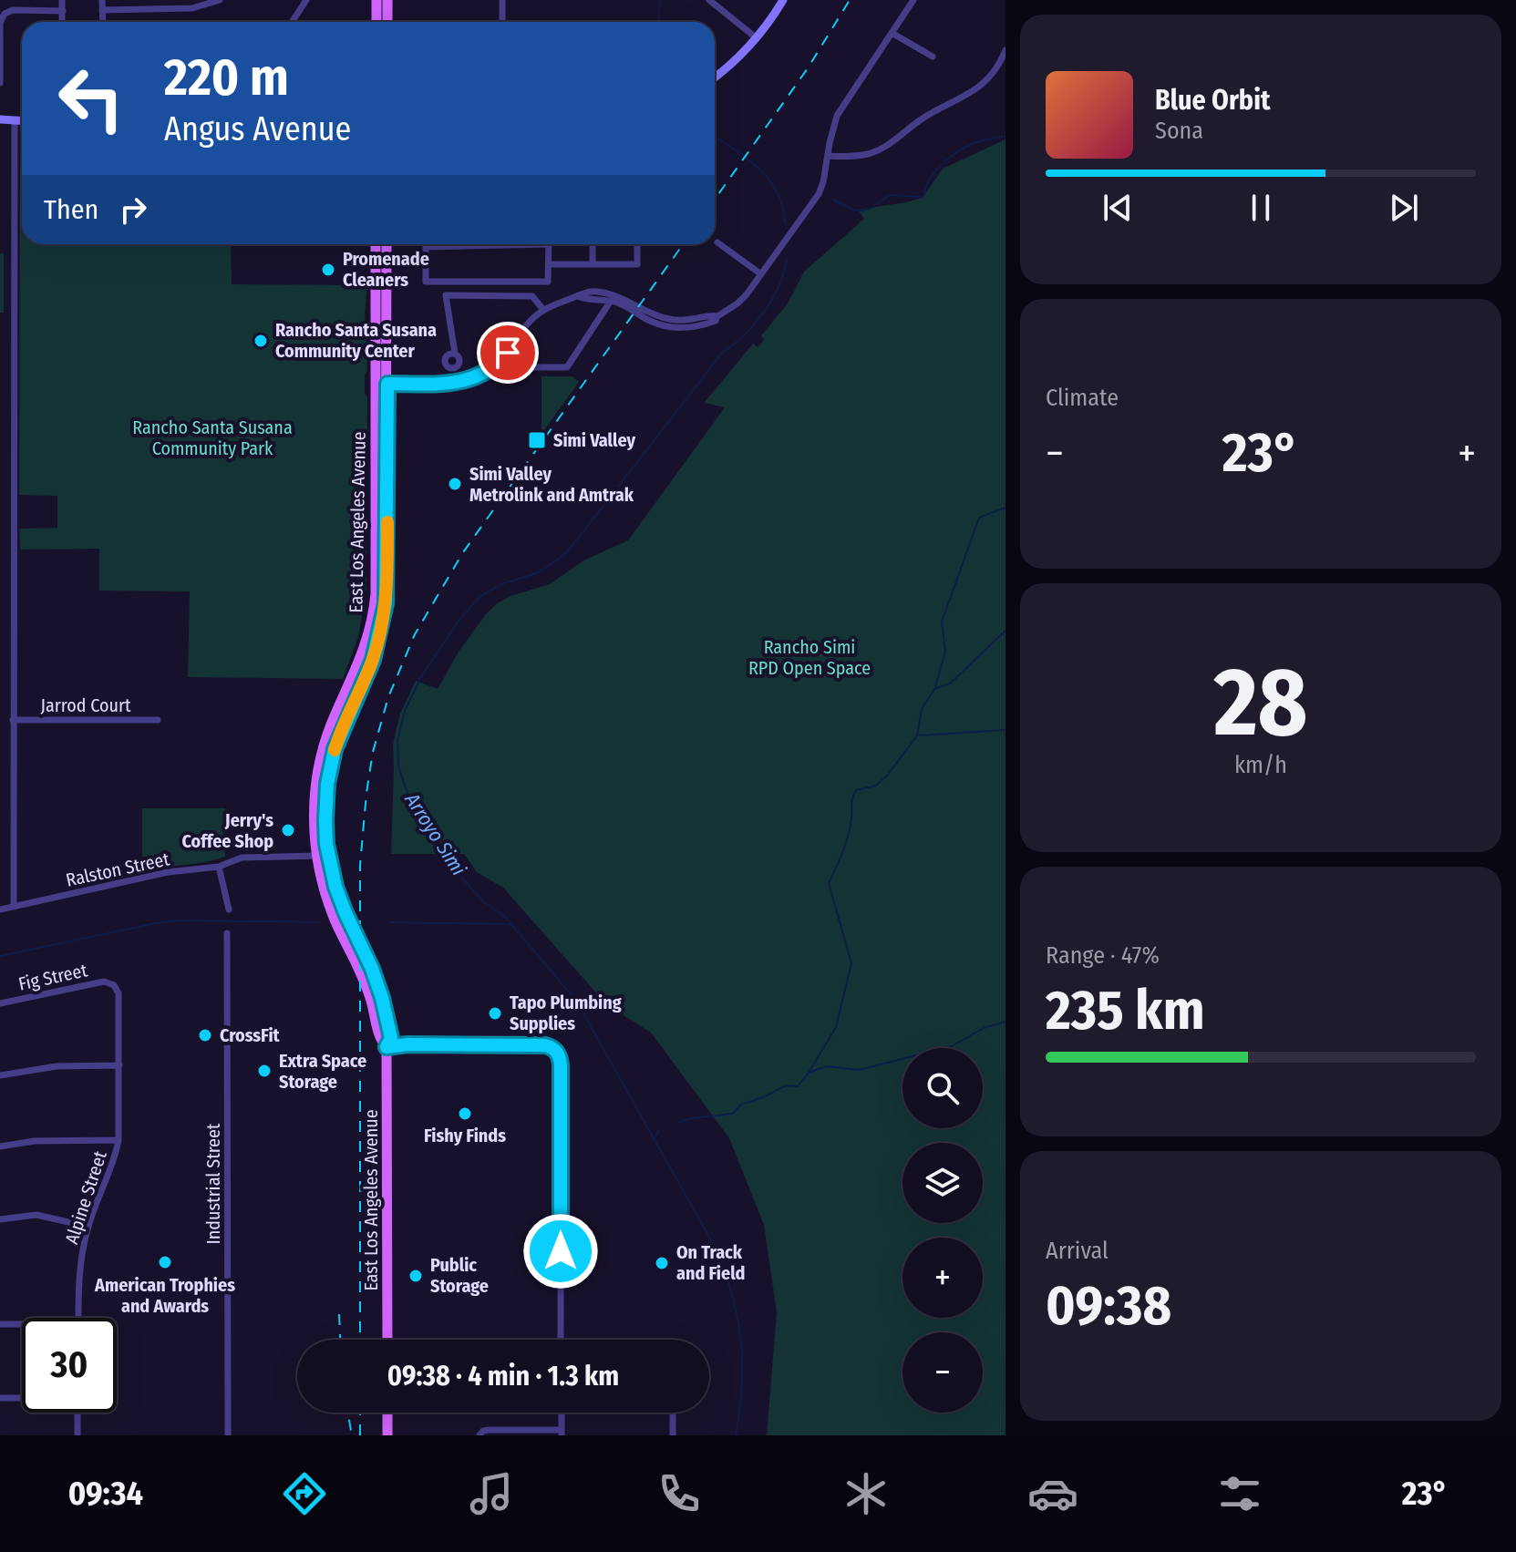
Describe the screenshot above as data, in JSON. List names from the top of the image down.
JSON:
{
  "streets": {
    "main road": ["East Los Angeles Avenue"],
    "street": [
      "Jarrod Court",
      "Ralston Street",
      "Fig Street",
      "Industrial Street",
      "Alpine Street"
    ]
  },
  "crossings": [
    ["East Los Angeles Avenue", "Ralston Street"],
    ["Fig Street", "Alpine Street"]
  ],
  "water": ["Arroyo Simi"],
  "parks": ["Rancho Santa Susana Community Park", "Rancho Simi RPD Open Space"],
  "places": {
    "other": [
      "Promenade Cleaners",
      "Rancho Santa Susana Community Center",
      "Simi Valley Metrolink and Amtrak",
      "Jerry's Coffee Shop",
      "Tapo Plumbing Supplies",
      "CrossFit",
      "Extra Space Storage",
      "Fishy Finds",
      "American Trophies and Awards",
      "On Track and Field",
      "Public Storage"
    ],
    "transit": ["Simi Valley"]
  },
  "page": {
    "turn": ["220 m", "Angus Avenue"],
    "song": ["Blue Orbit", "Sona"],
    "then": "Then",
    "tile": [
      "Climate",
      ["28", "km/h"],
      ["Range · 47%", "235 km"],
      ["Arrival", "09:38"]
    ],
    "heat": ["−", "23°", "+"],
    "map_buttons": ["+", "−"],
    "limit": "30",
    "trip": "09:38 · 4 min · 1.3 km",
    "tabs": ["09:34", "23°"]
  }
}
